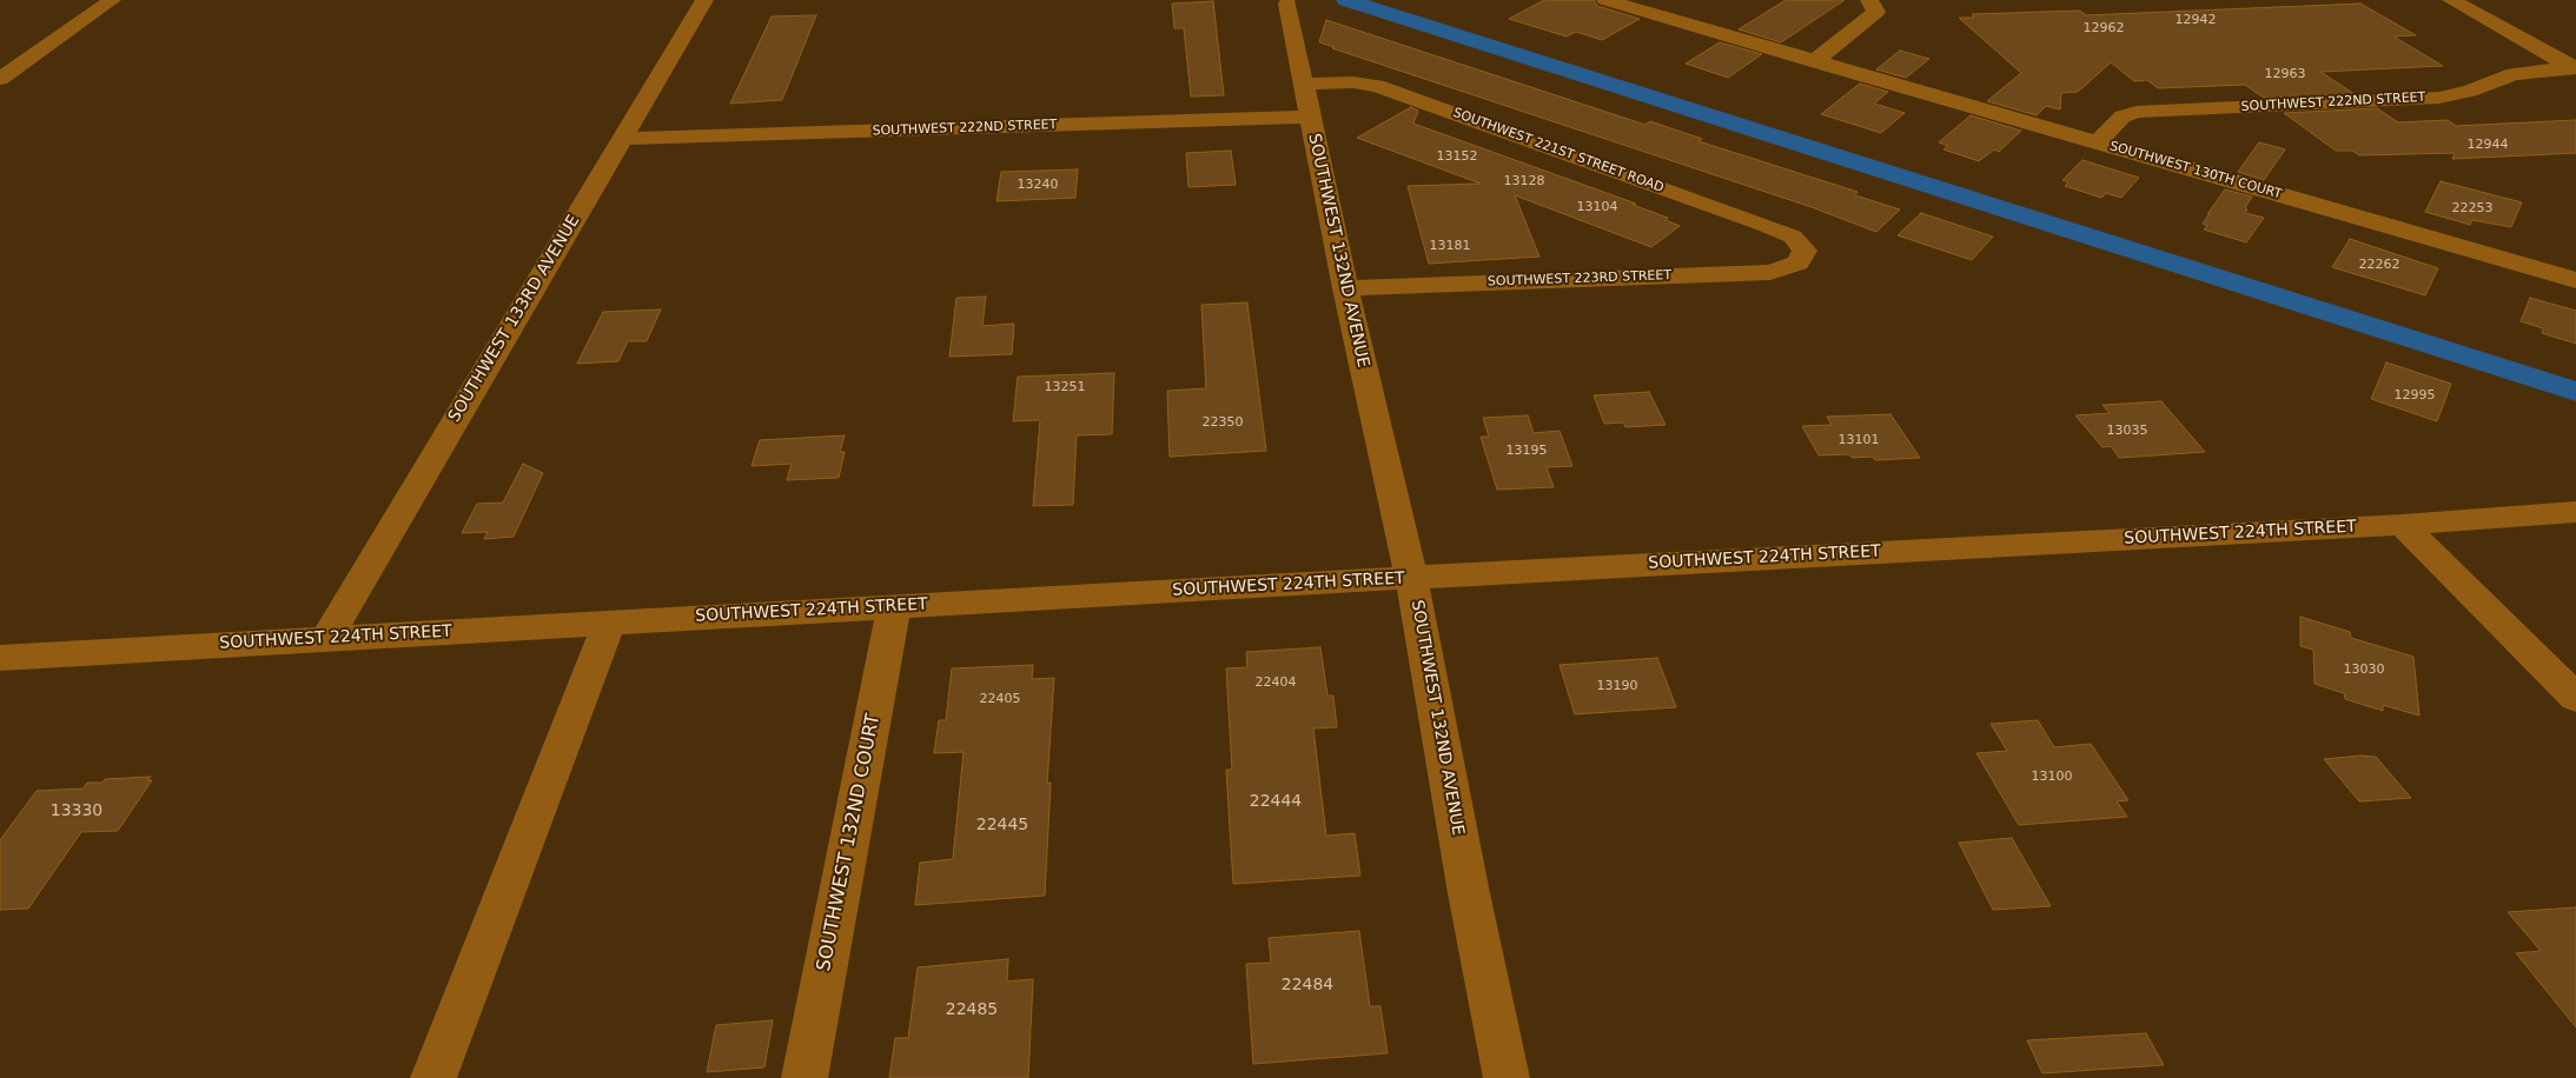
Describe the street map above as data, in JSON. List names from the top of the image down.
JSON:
{
  "streets": {
    "street": [
      "SOUTHWEST 222ND STREET",
      "SOUTHWEST 221ST STREET ROAD",
      "SOUTHWEST 130TH COURT",
      "SOUTHWEST 132ND AVENUE",
      "SOUTHWEST 223RD STREET",
      "SOUTHWEST 133RD AVENUE",
      "SOUTHWEST 224TH STREET",
      "SOUTHWEST 132ND COURT"
    ]
  },
  "crossings": [
    ["SOUTHWEST 222ND STREET", "SOUTHWEST 130TH COURT"],
    ["SOUTHWEST 222ND STREET", "SOUTHWEST 132ND AVENUE"],
    ["SOUTHWEST 222ND STREET", "SOUTHWEST 133RD AVENUE"],
    ["SOUTHWEST 221ST STREET ROAD", "SOUTHWEST 132ND AVENUE"],
    ["SOUTHWEST 221ST STREET ROAD", "SOUTHWEST 223RD STREET"],
    ["SOUTHWEST 132ND AVENUE", "SOUTHWEST 223RD STREET"],
    ["SOUTHWEST 132ND AVENUE", "SOUTHWEST 224TH STREET"],
    ["SOUTHWEST 133RD AVENUE", "SOUTHWEST 224TH STREET"],
    ["SOUTHWEST 224TH STREET", "SOUTHWEST 132ND COURT"]
  ],
  "house_numbers": [
    "12942",
    "12962",
    "12963",
    "12944",
    "13152",
    "13128",
    "13240",
    "13104",
    "22253",
    "13181",
    "22262",
    "13251",
    "12995",
    "22350",
    "13035",
    "13101",
    "13195",
    "13030",
    "22404",
    "13190",
    "22405",
    "13100",
    "22444",
    "13330",
    "22445",
    "22484",
    "22485"
  ]
}
